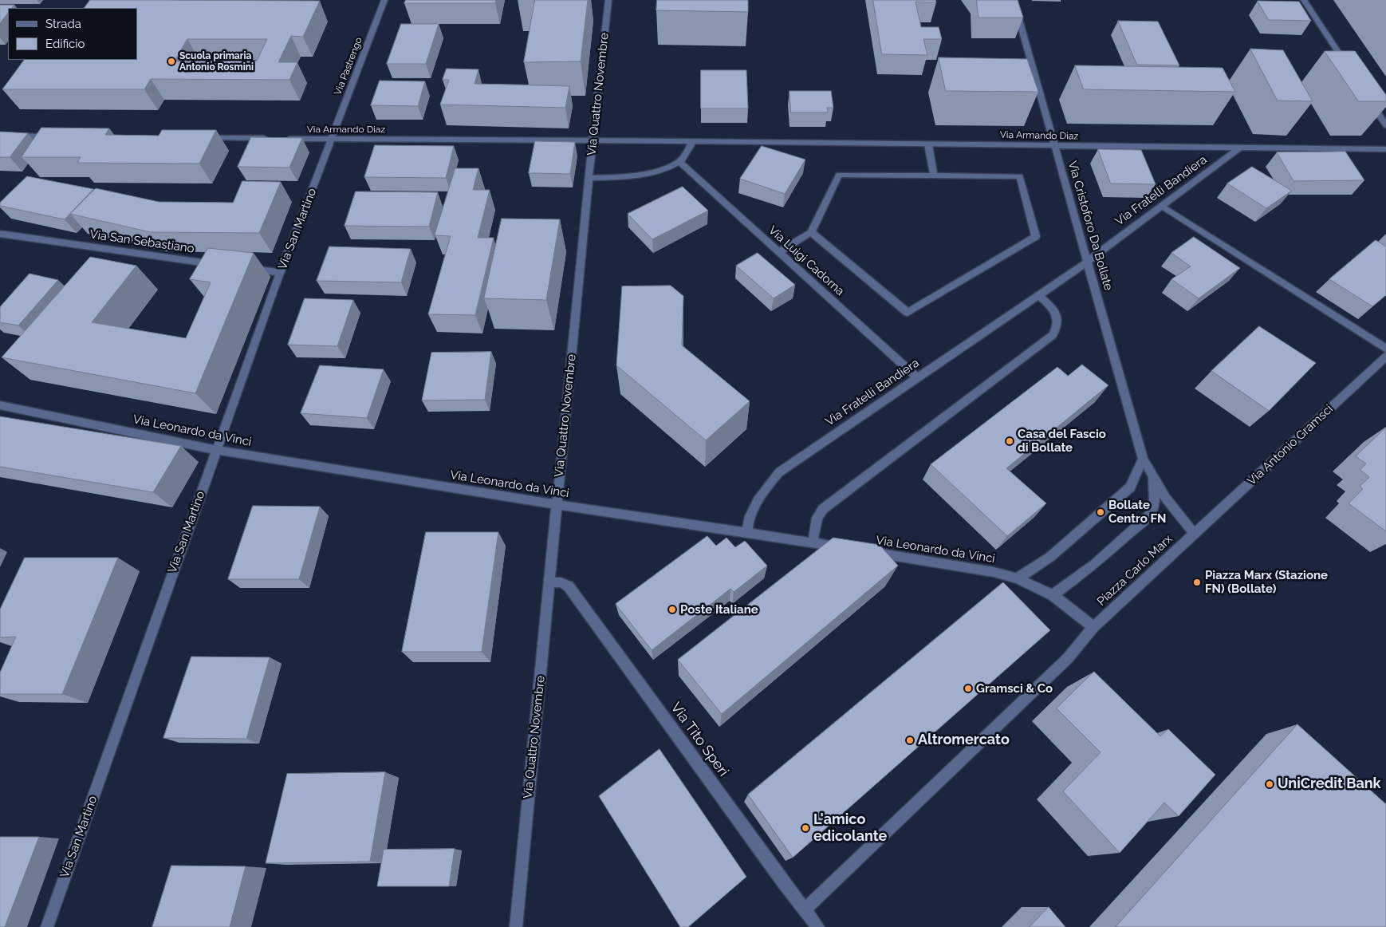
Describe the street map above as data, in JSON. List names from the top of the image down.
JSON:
{
  "streets": {
    "street": [
      "Via Pastrengo",
      "Via Quattro Novembre",
      "Via Armando Diaz",
      "Via Fratelli Bandiera",
      "Via Cristoforo Da Bollate",
      "Via San Martino",
      "Via San Sebastiano",
      "Via Luigi Cadorna",
      "Via Leonardo da Vinci",
      "Via Antonio Gramsci",
      "Piazza Carlo Marx",
      "Via Tito Speri"
    ]
  },
  "crossings": [
    ["Via Pastrengo", "Via Armando Diaz"],
    ["Via Pastrengo", "Via San Martino"],
    ["Via Quattro Novembre", "Via Armando Diaz"],
    ["Via Quattro Novembre", "Via Leonardo da Vinci"],
    ["Via Quattro Novembre", "Via Tito Speri"],
    ["Via Armando Diaz", "Via Fratelli Bandiera"],
    ["Via Armando Diaz", "Via Cristoforo Da Bollate"],
    ["Via Armando Diaz", "Via San Martino"],
    ["Via Fratelli Bandiera", "Via Cristoforo Da Bollate"],
    ["Via Fratelli Bandiera", "Via Luigi Cadorna"],
    ["Via Fratelli Bandiera", "Via Leonardo da Vinci"],
    ["Via San Martino", "Via Leonardo da Vinci"],
    ["Via Antonio Gramsci", "Piazza Carlo Marx"]
  ],
  "places": [
    "Scuola primaria Antonio Rosmini",
    "Casa del Fascio di Bollate",
    "Bollate Centro FN",
    "Piazza Marx (Stazione FN) (Bollate)",
    "Poste Italiane",
    "Gramsci & Co",
    "Altromercato",
    "UniCredit Bank",
    "L'amico edicolante"
  ],
  "legend": ["Strada", "Edificio"]
}
